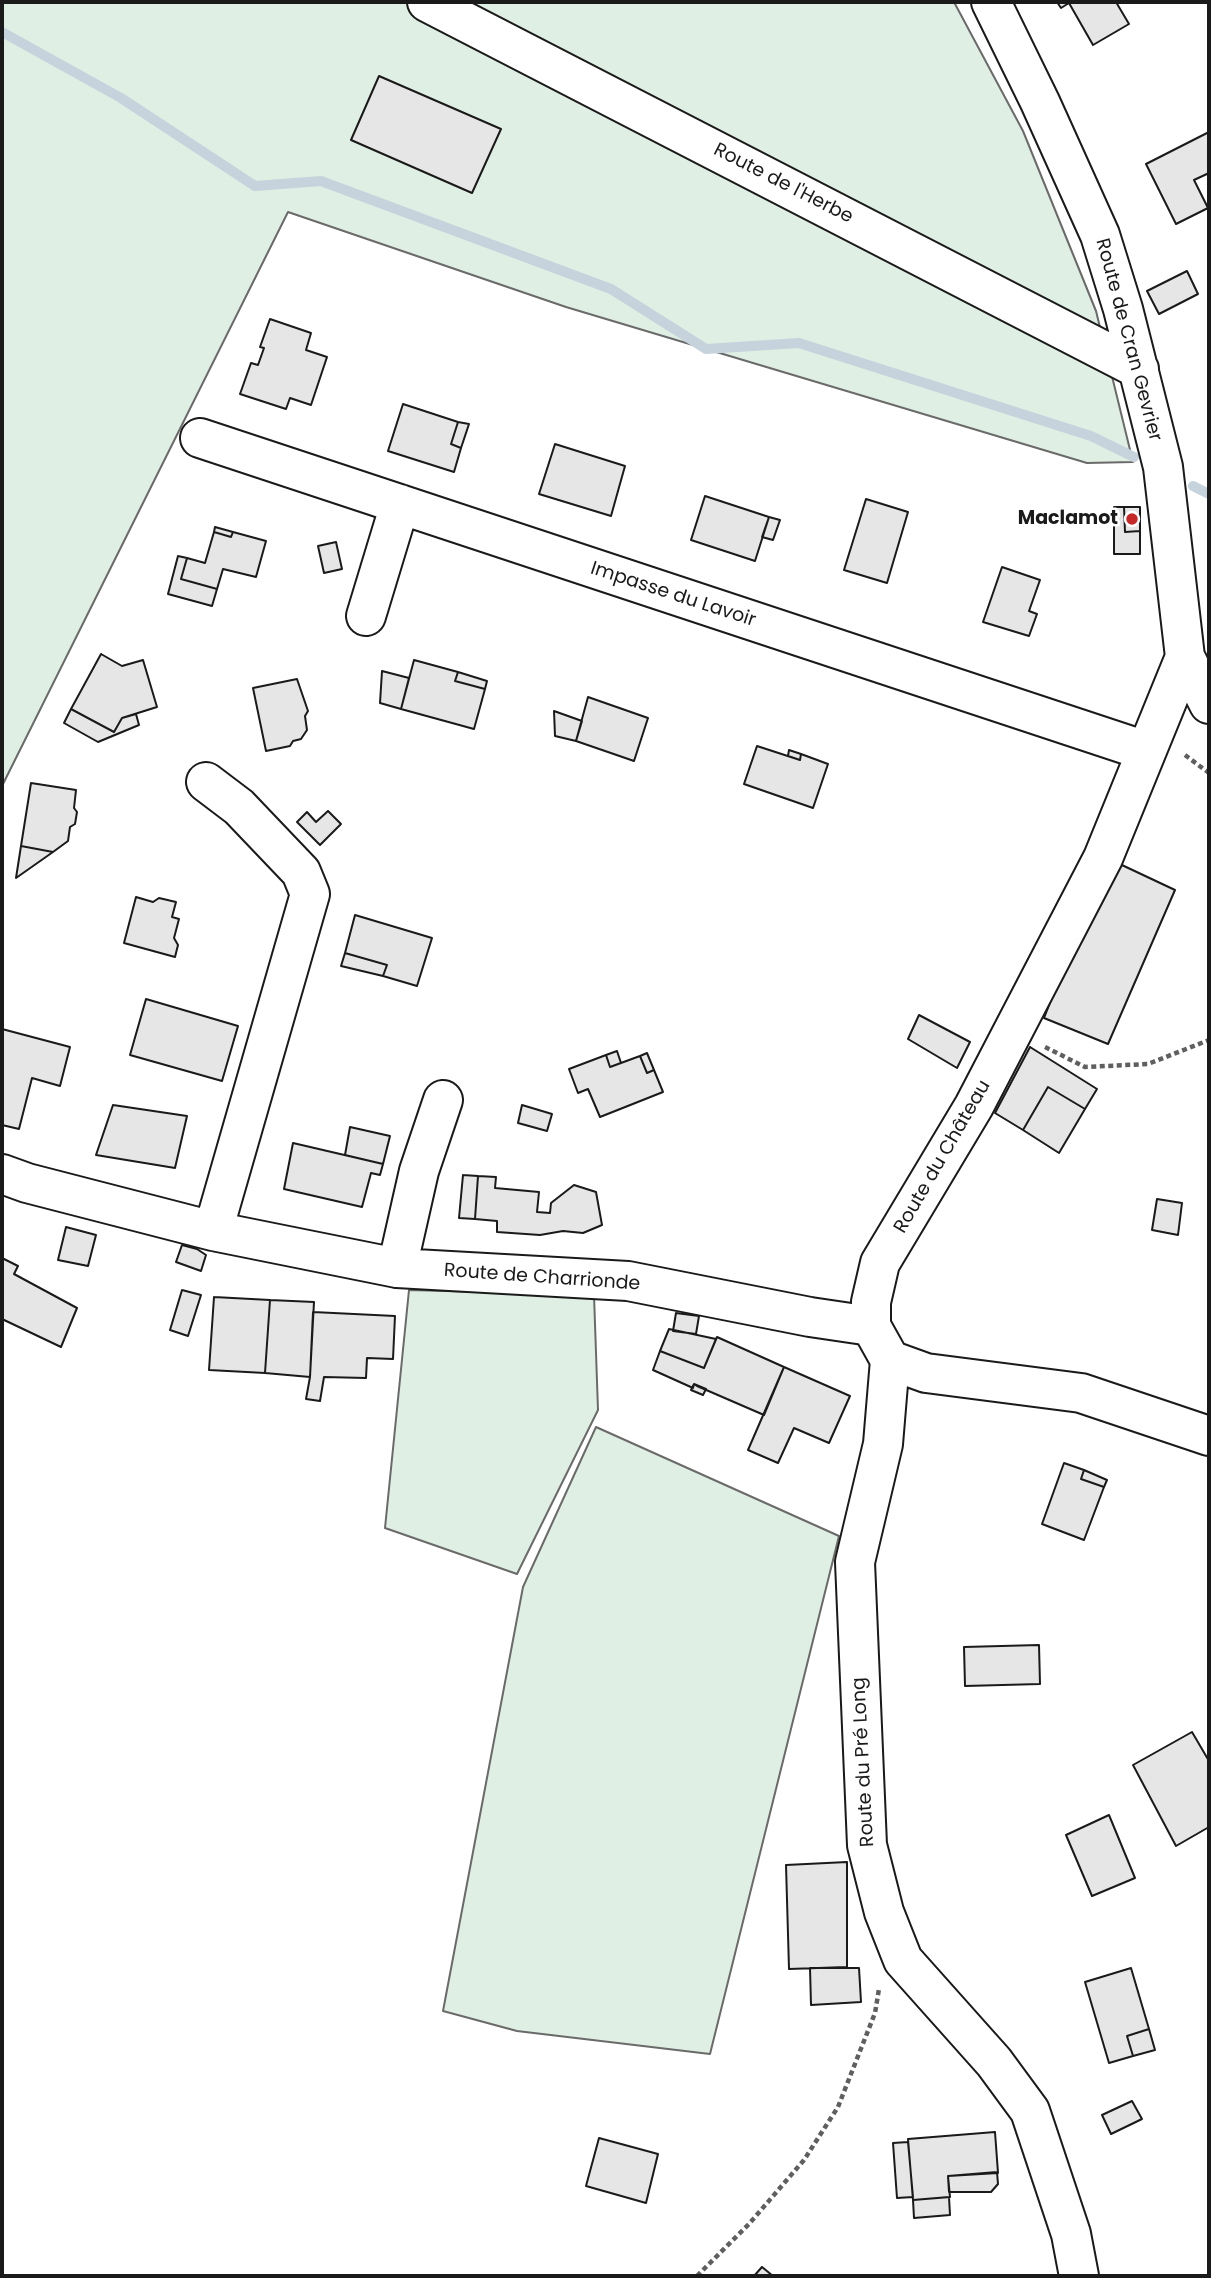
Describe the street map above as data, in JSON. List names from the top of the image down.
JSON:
{
  "streets": {
    "street": [
      "Route de l'Herbe",
      "Route de Cran Gevrier",
      "Impasse du Lavoir",
      "Route du Château",
      "Route de Charrionde",
      "Route du Pré Long"
    ]
  },
  "crossings": [
    ["Route de l'Herbe", "Route de Cran Gevrier"],
    ["Route de Cran Gevrier", "Route du Château"],
    ["Impasse du Lavoir", "Route du Château"],
    ["Route du Château", "Route de Charrionde"]
  ],
  "places": ["Maclamot"]
}
